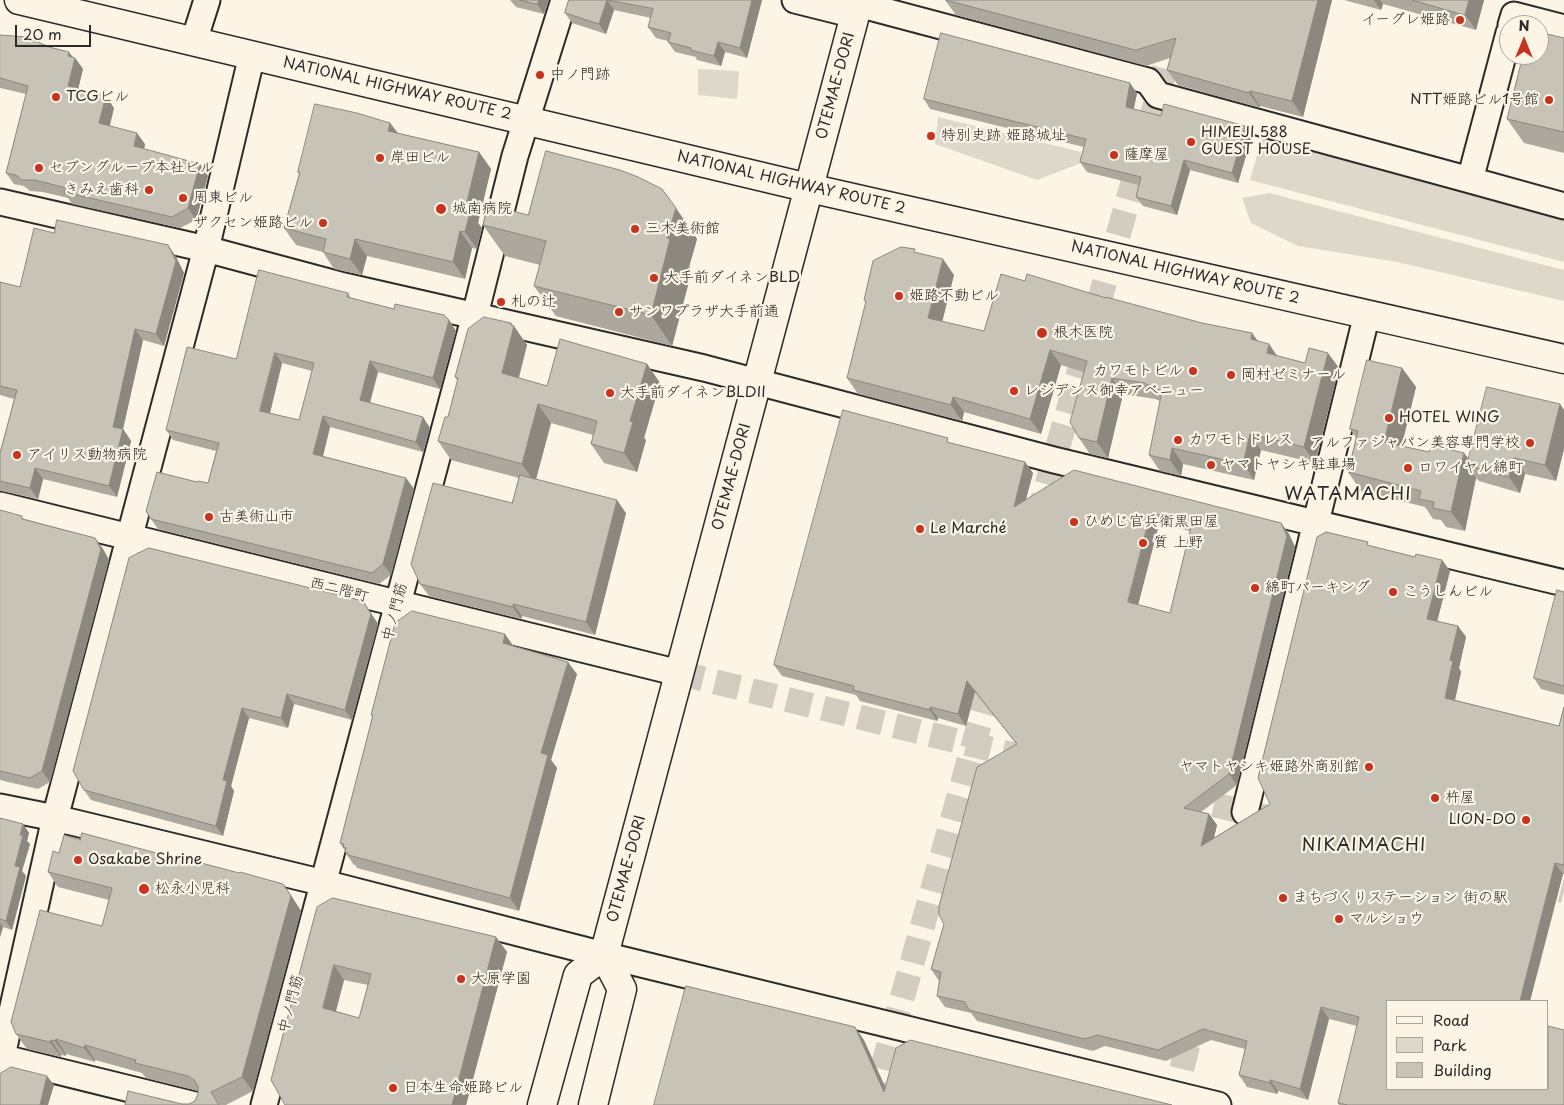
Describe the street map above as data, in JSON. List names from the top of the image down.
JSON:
{
  "streets": {
    "main road": ["OTEMAE-DORI", "NATIONAL HIGHWAY ROUTE 2"],
    "street": ["西二階町", "中ノ門筋"]
  },
  "crossings": [
    ["OTEMAE-DORI", "NATIONAL HIGHWAY ROUTE 2"],
    ["OTEMAE-DORI", "西二階町"],
    ["NATIONAL HIGHWAY ROUTE 2", "中ノ門筋"],
    ["西二階町", "中ノ門筋"]
  ],
  "districts": ["WATAMACHI", "NIKAIMACHI"],
  "places": [
    "イーグレ姫路",
    "中ノ門跡",
    "TCGビル",
    "NTT姫路ビル1号館",
    "特別史跡 姫路城址",
    "HIMEJI 588 GUEST HOUSE",
    "薩摩屋",
    "岸田ビル",
    "セブングループ本社ビル",
    "きみえ歯科",
    "周東ビル",
    "城南病院",
    "ザクセン姫路ビル",
    "三木美術館",
    "大手前ダイネンBLD",
    "姫路不動ビル",
    "札の辻",
    "サンワプラザ大手前通",
    "根木医院",
    "カワモトビル",
    "岡村ゼミナール",
    "レジデンス御幸アベニュー",
    "大手前ダイネンBLDII",
    "HOTEL WING",
    "カワモトドレス",
    "アルファジャパン美容専門学校",
    "アイリス動物病院",
    "ヤマトヤシキ駐車場",
    "ロワイヤル綿町",
    "古美術山市",
    "ひめじ官兵衛黒田屋",
    "Le Marché",
    "質 上野",
    "綿町パーキング",
    "こうしんビル",
    "ヤマトヤシキ姫路外商別館",
    "杵屋",
    "LION-DO",
    "Osakabe Shrine",
    "松永小児科",
    "まちづくりステーション 街の駅",
    "マルショウ",
    "大原学園",
    "日本生命姫路ビル"
  ],
  "legend": ["Road", "Park", "Building"],
  "scale_bar": "20 m",
  "north": "top"
}
